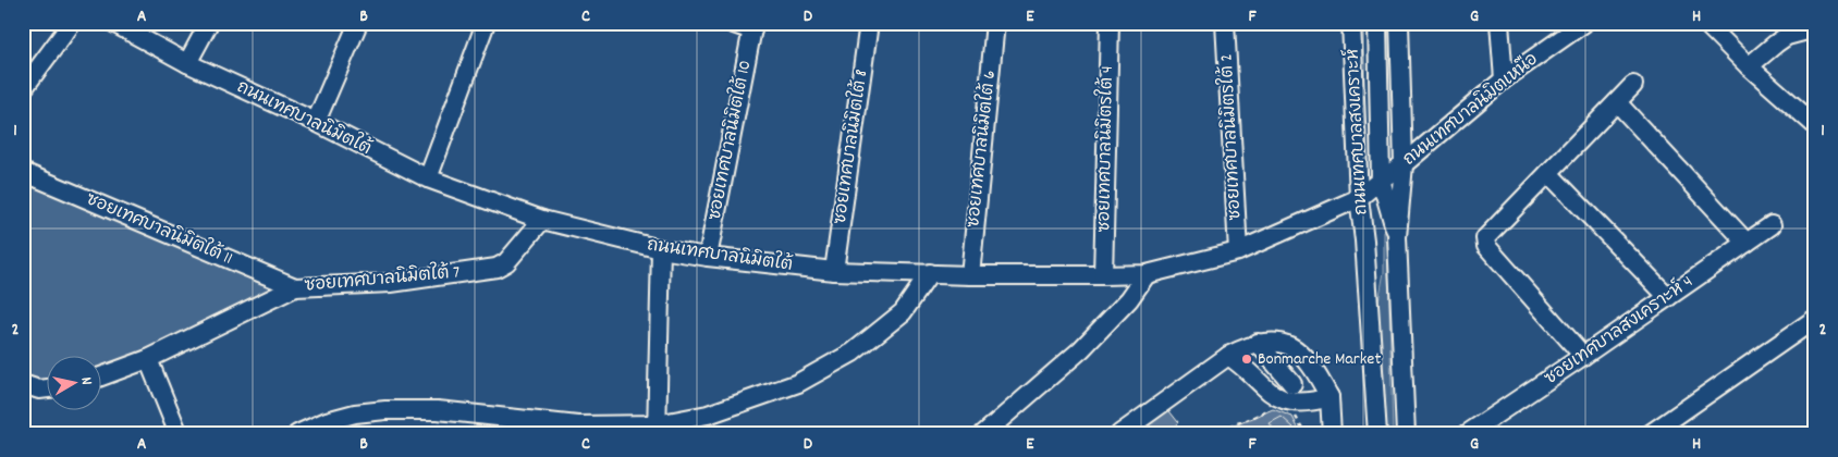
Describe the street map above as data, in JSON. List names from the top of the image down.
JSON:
{
  "streets": {
    "street": [
      "ถนนเทศบาลนิมิตเหนือ",
      "ถนนเทศบาลนิมิตใต้",
      "ถนนเทศบาลสงเคราะห์",
      "ซอยเทศบาลนิมิตรใต้ 2",
      "ซอยเทศบาลนิมิตใต้ 10",
      "ซอยเทศบาลนิมิตใต้ 8",
      "ซอยเทศบาลนิมิตใต้ 6",
      "ซอยเทศบาลนิมิตรใต้ 4",
      "ซอยเทศบาลนิมิตใต้ 11",
      "ซอยเทศบาลนิมิตใต้ 7",
      "ซอยเทศบาลสงเคราะห์ 4"
    ]
  },
  "crossings": [
    ["ถนนเทศบาลนิมิตเหนือ", "ถนนเทศบาลนิมิตใต้"],
    ["ถนนเทศบาลนิมิตเหนือ", "ถนนเทศบาลสงเคราะห์"],
    ["ถนนเทศบาลนิมิตใต้", "ถนนเทศบาลสงเคราะห์"],
    ["ถนนเทศบาลนิมิตใต้", "ซอยเทศบาลนิมิตรใต้ 2"],
    ["ถนนเทศบาลนิมิตใต้", "ซอยเทศบาลนิมิตใต้ 10"],
    ["ถนนเทศบาลนิมิตใต้", "ซอยเทศบาลนิมิตใต้ 8"],
    ["ถนนเทศบาลนิมิตใต้", "ซอยเทศบาลนิมิตใต้ 6"],
    ["ถนนเทศบาลนิมิตใต้", "ซอยเทศบาลนิมิตรใต้ 4"],
    ["ถนนเทศบาลนิมิตใต้", "ซอยเทศบาลนิมิตใต้ 7"],
    ["ซอยเทศบาลนิมิตใต้ 11", "ซอยเทศบาลนิมิตใต้ 7"]
  ],
  "places": ["Bonmarche Market"],
  "north": "right",
  "grid": {
    "columns": [
      "A",
      "B",
      "C",
      "D",
      "E",
      "F",
      "G",
      "H"
    ],
    "rows": ["1", "2"]
  }
}
